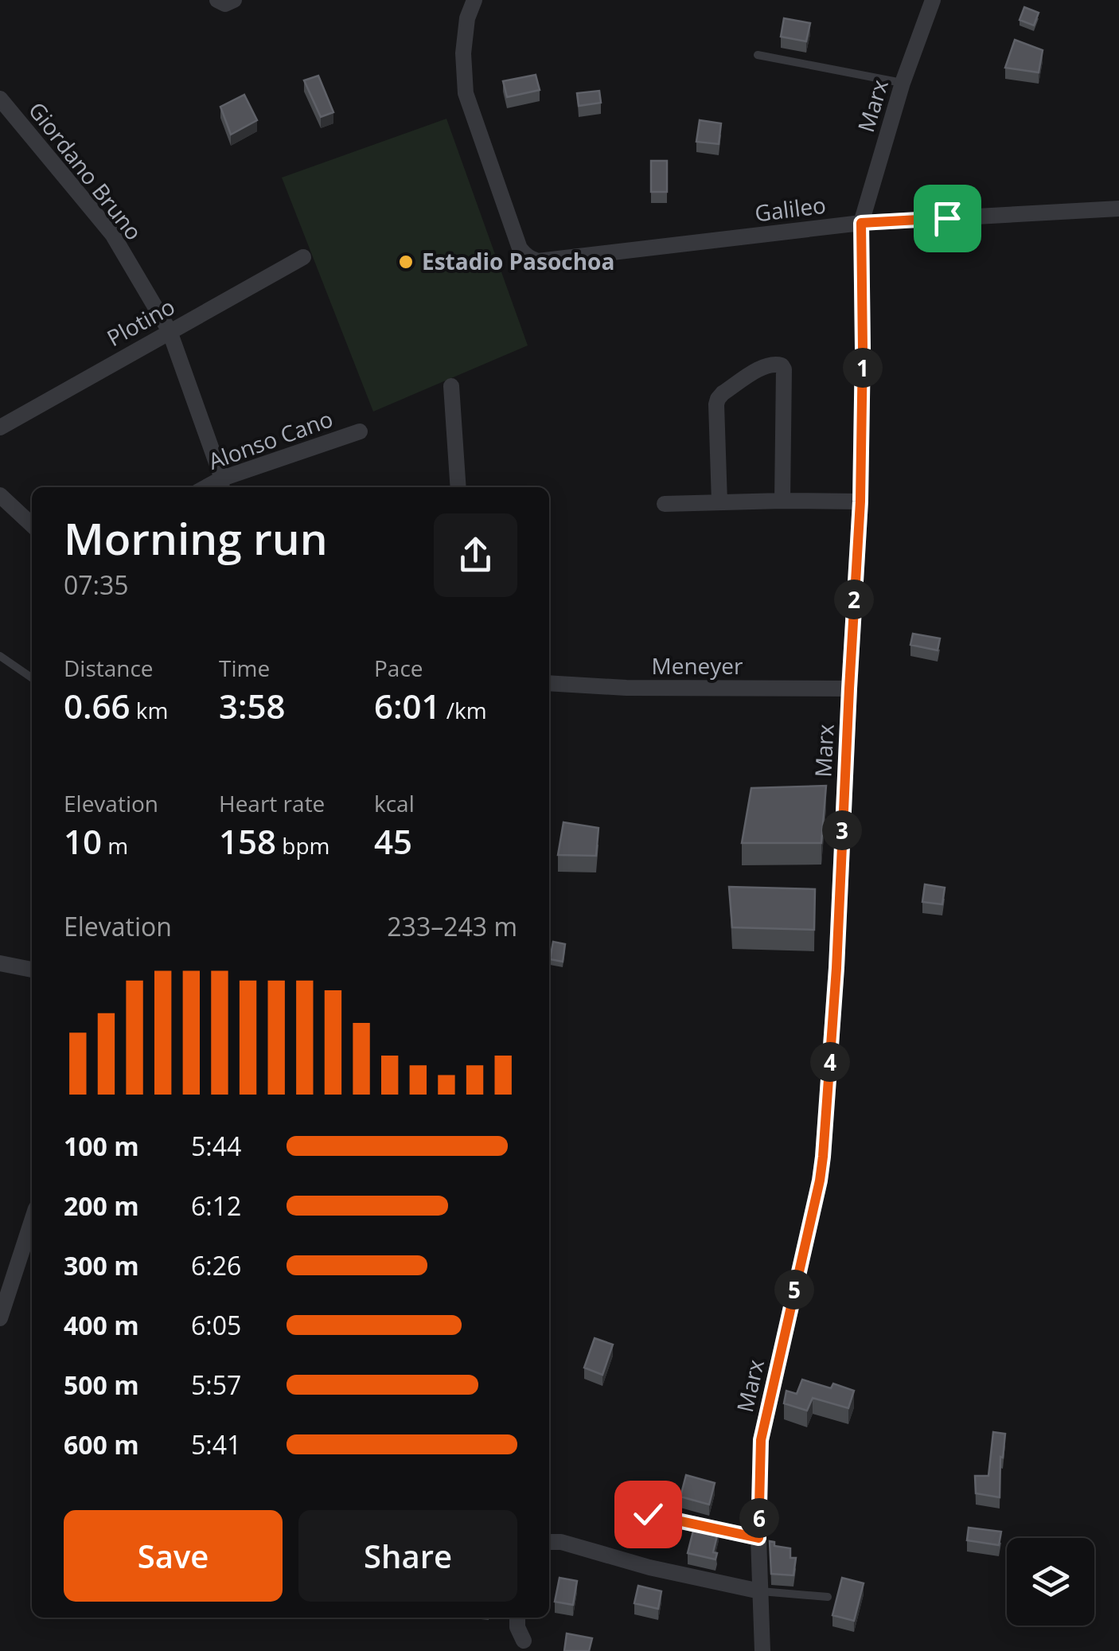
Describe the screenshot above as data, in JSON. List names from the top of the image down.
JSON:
{
  "streets": {
    "street": [
      "Marx",
      "Giordano Bruno",
      "Galileo",
      "Plotino",
      "Alonso Cano",
      "Meneyer"
    ]
  },
  "crossings": [
    ["Marx", "Galileo"],
    ["Marx", "Meneyer"],
    ["Giordano Bruno", "Plotino"],
    ["Giordano Bruno", "Alonso Cano"]
  ],
  "places": ["Estadio Pasochoa"],
  "page": {
    "pins": [
      "1",
      "2",
      "3",
      "4",
      "5",
      "6"
    ],
    "heading": ["Morning run", "07:35"],
    "stats": [
      ["Distance", "0.66 km"],
      ["Time", "3:58"],
      ["Pace", "6:01 /km"],
      ["Elevation", "10 m"],
      ["Heart rate", "158 bpm"],
      ["kcal", "45"]
    ],
    "chart": ["Elevation", "233–243 m"],
    "list": [
      {
        "name": "100 m",
        "note": "5:44"
      },
      {
        "name": "200 m",
        "note": "6:12"
      },
      {
        "name": "300 m",
        "note": "6:26"
      },
      {
        "name": "400 m",
        "note": "6:05"
      },
      {
        "name": "500 m",
        "note": "5:57"
      },
      {
        "name": "600 m",
        "note": "5:41"
      }
    ],
    "buttons": ["Save", "Share"]
  }
}
